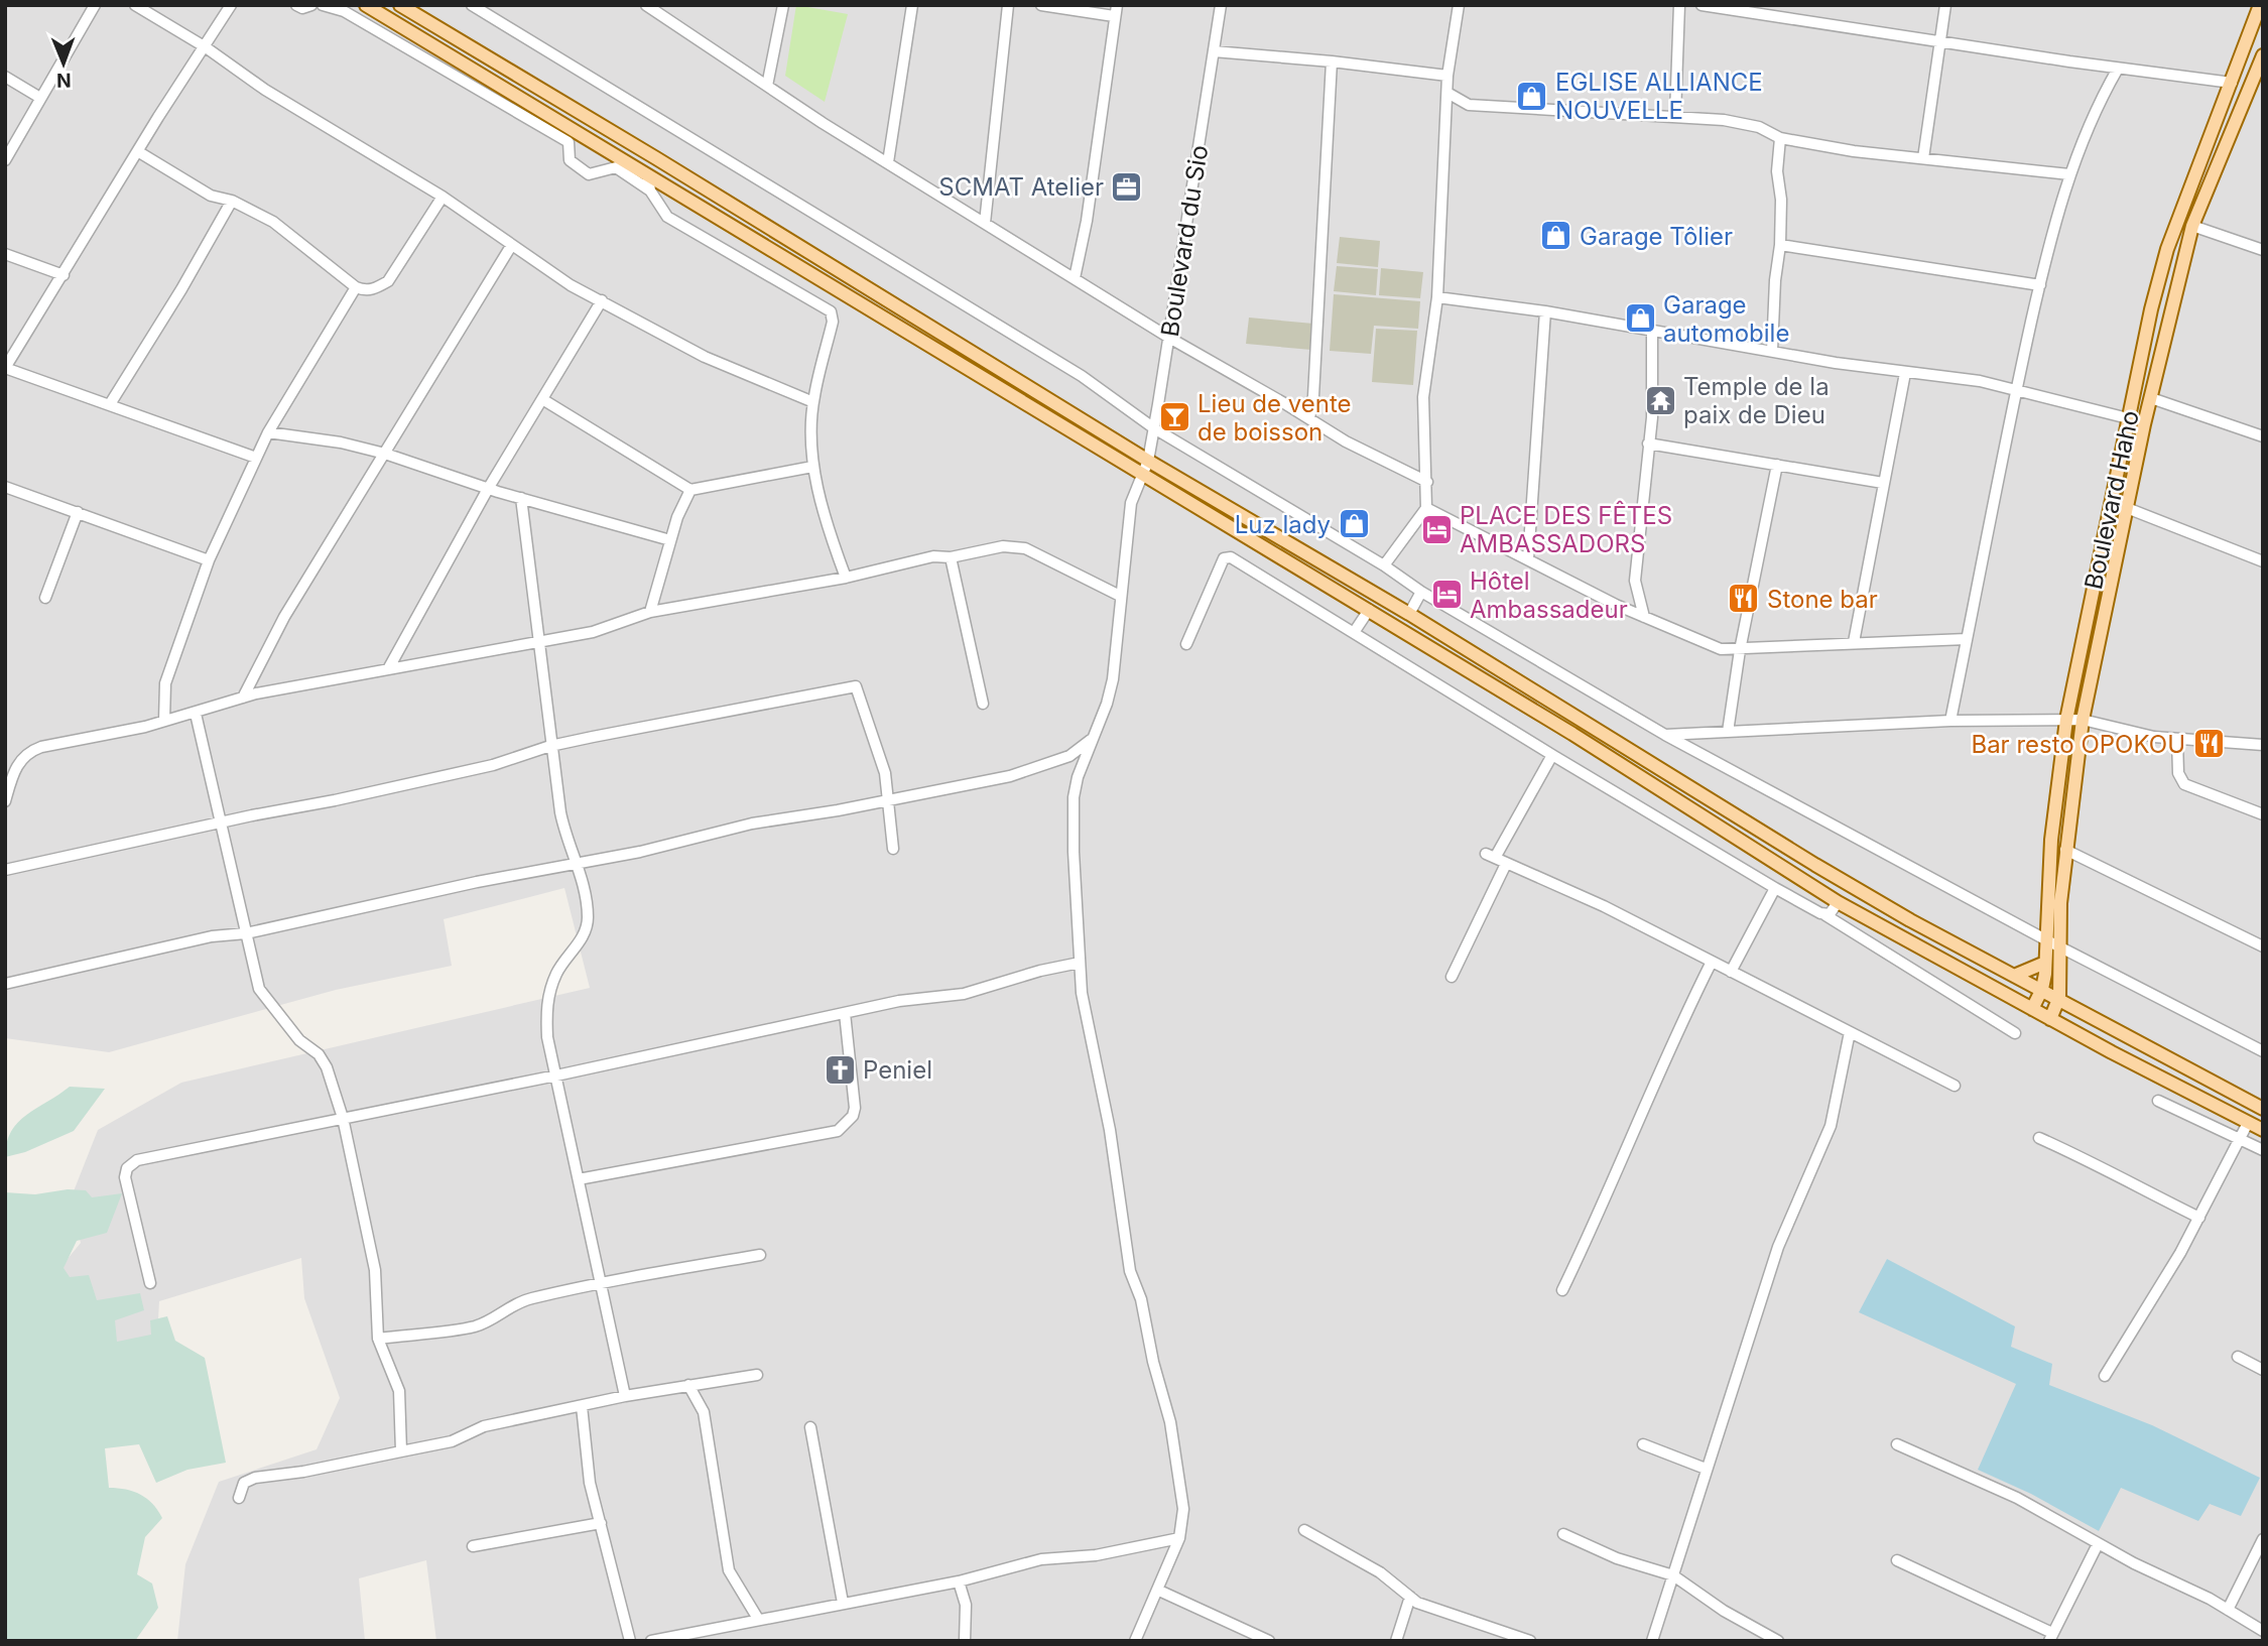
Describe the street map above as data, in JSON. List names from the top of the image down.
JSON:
{
  "streets": {
    "main road": ["Boulevard Haho"],
    "street": ["Boulevard du Sio"]
  },
  "places": {
    "shop": [
      "EGLISE ALLIANCE NOUVELLE",
      "Garage Tôlier",
      "Garage automobile",
      "Luz lady"
    ],
    "office": ["SCMAT Atelier"],
    "temple": ["Temple de la paix de Dieu"],
    "bar": ["Lieu de vente de boisson"],
    "hotel": ["PLACE DES FÊTES AMBASSADORS", "Hôtel Ambassadeur"],
    "restaurant": ["Stone bar", "Bar resto OPOKOU"],
    "church": ["Peniel"]
  },
  "north": "bottom"
}
